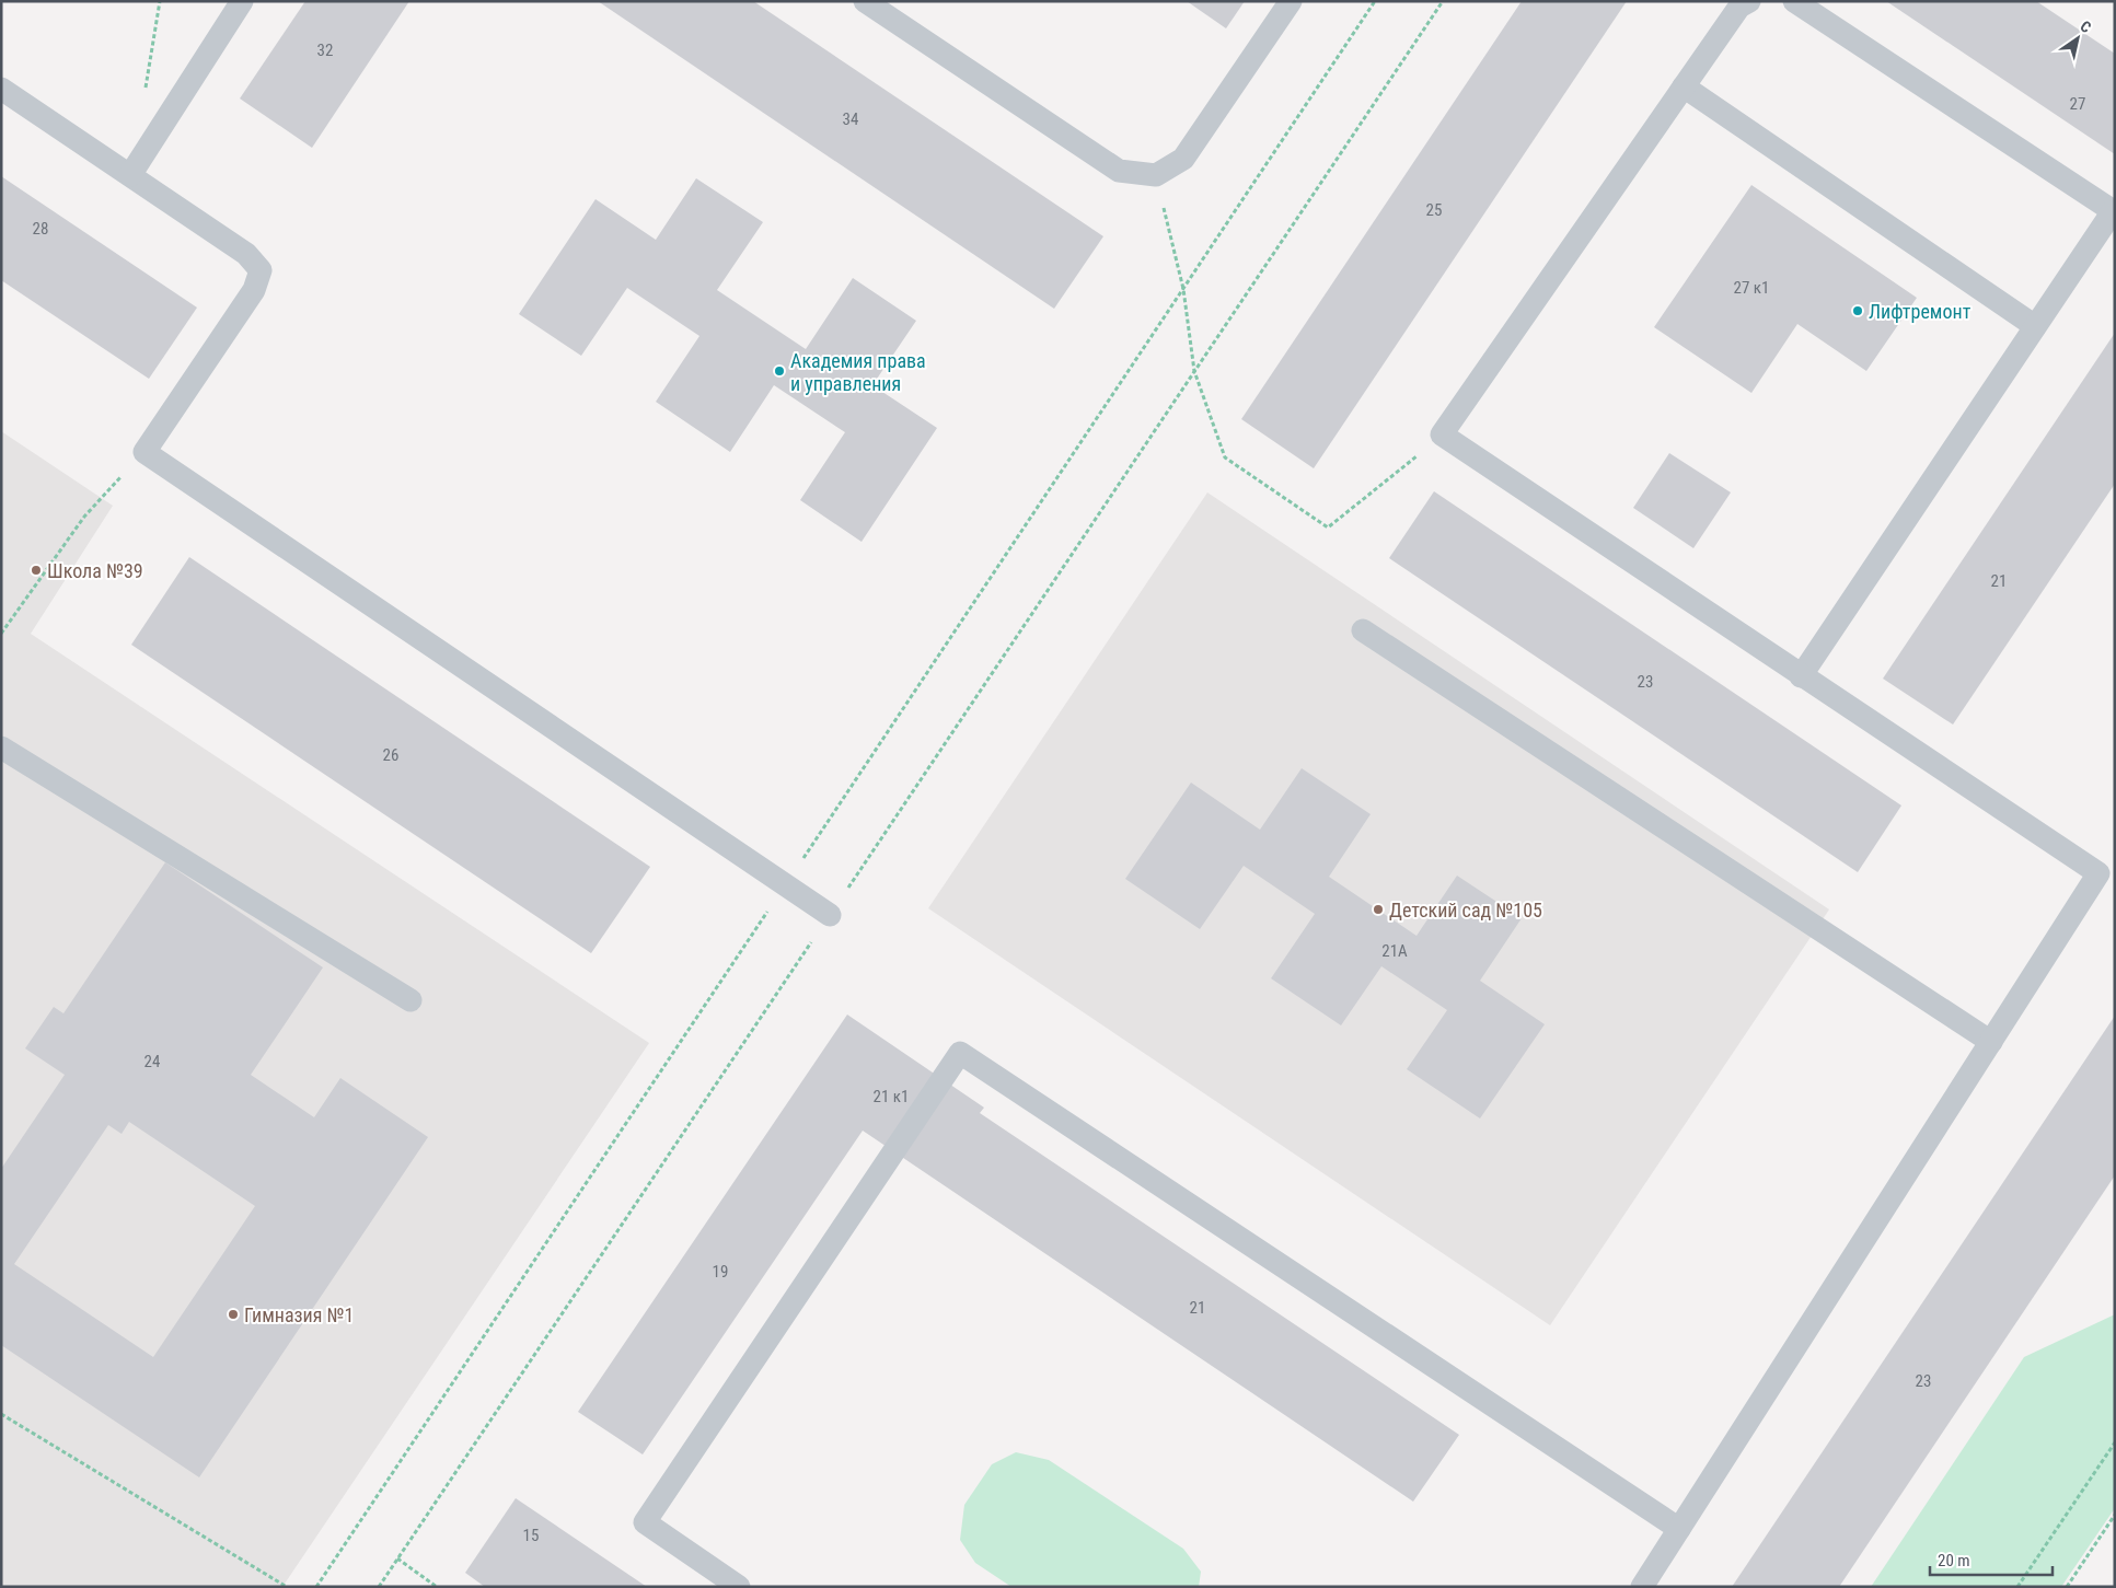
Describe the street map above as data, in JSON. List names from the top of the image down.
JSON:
{
  "places": [
    "Лифтремонт",
    "Академия права и управления",
    "Школа №39",
    "Детский сад №105",
    "Гимназия №1"
  ],
  "house_numbers": [
    "32",
    "27",
    "34",
    "25",
    "28",
    "27 к1",
    "21",
    "23",
    "26",
    "21А",
    "24",
    "21 к1",
    "19",
    "21",
    "23",
    "15"
  ],
  "scale_bar": "20 m",
  "north": "top right"
}
